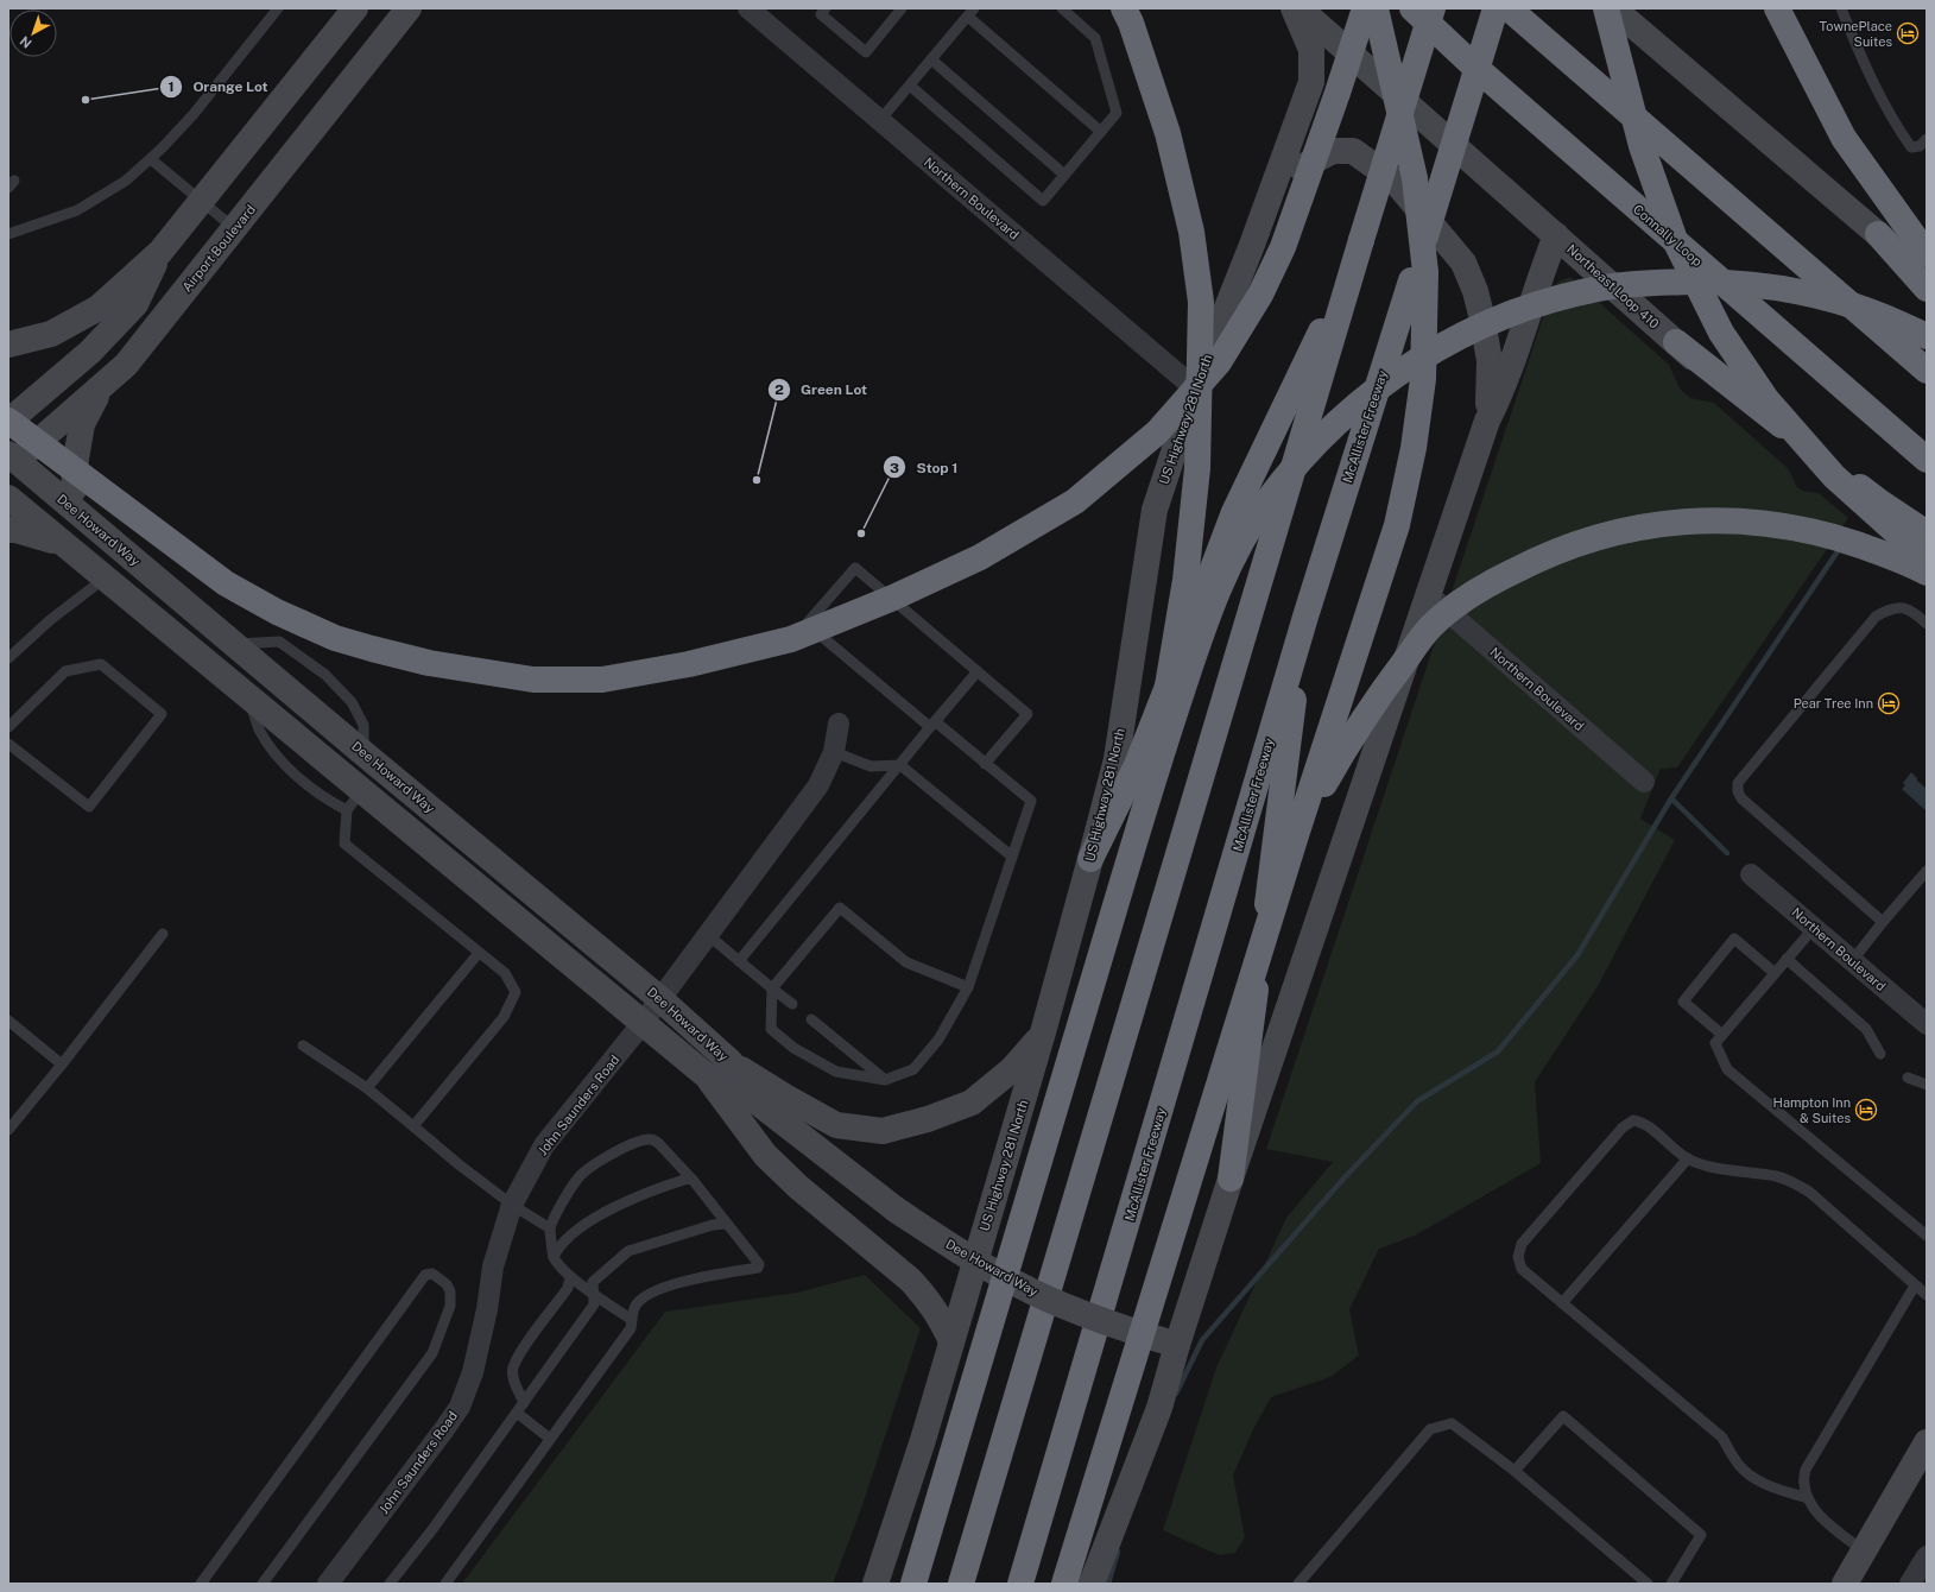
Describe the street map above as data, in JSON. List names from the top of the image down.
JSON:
{
  "streets": {
    "highway": ["Connally Loop", "McAllister Freeway"],
    "main road": [
      "Airport Boulevard",
      "Northeast Loop 410",
      "US Highway 281 North",
      "Dee Howard Way"
    ],
    "street": ["Northern Boulevard", "John Saunders Road"]
  },
  "crossings": [
    ["Northern Boulevard", "US Highway 281 North"],
    ["Airport Boulevard", "Dee Howard Way"],
    ["Dee Howard Way", "John Saunders Road"]
  ],
  "places": {
    "hotel": ["TownePlace Suites", "Pear Tree Inn", "Hampton Inn & Suites"],
    "other": ["Orange Lot", "Green Lot", "Stop 1"]
  },
  "north": "bottom left"
}
